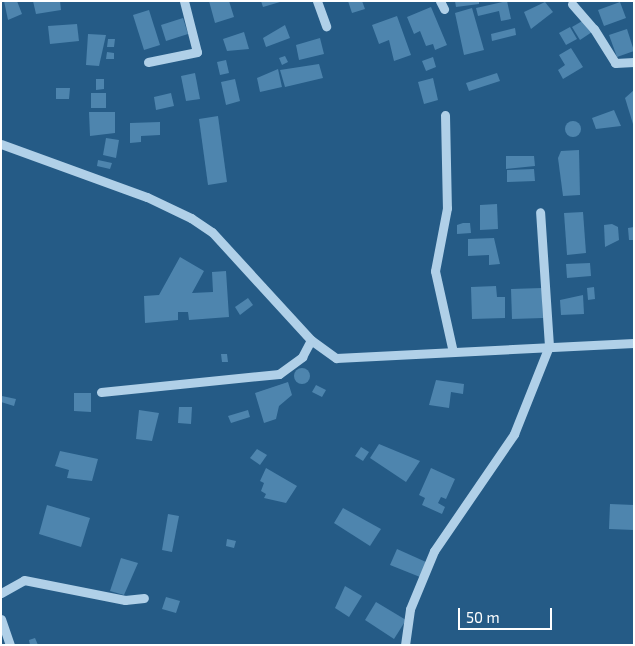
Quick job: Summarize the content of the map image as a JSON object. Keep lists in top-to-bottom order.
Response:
{
  "scale_bar": "50 m"
}
